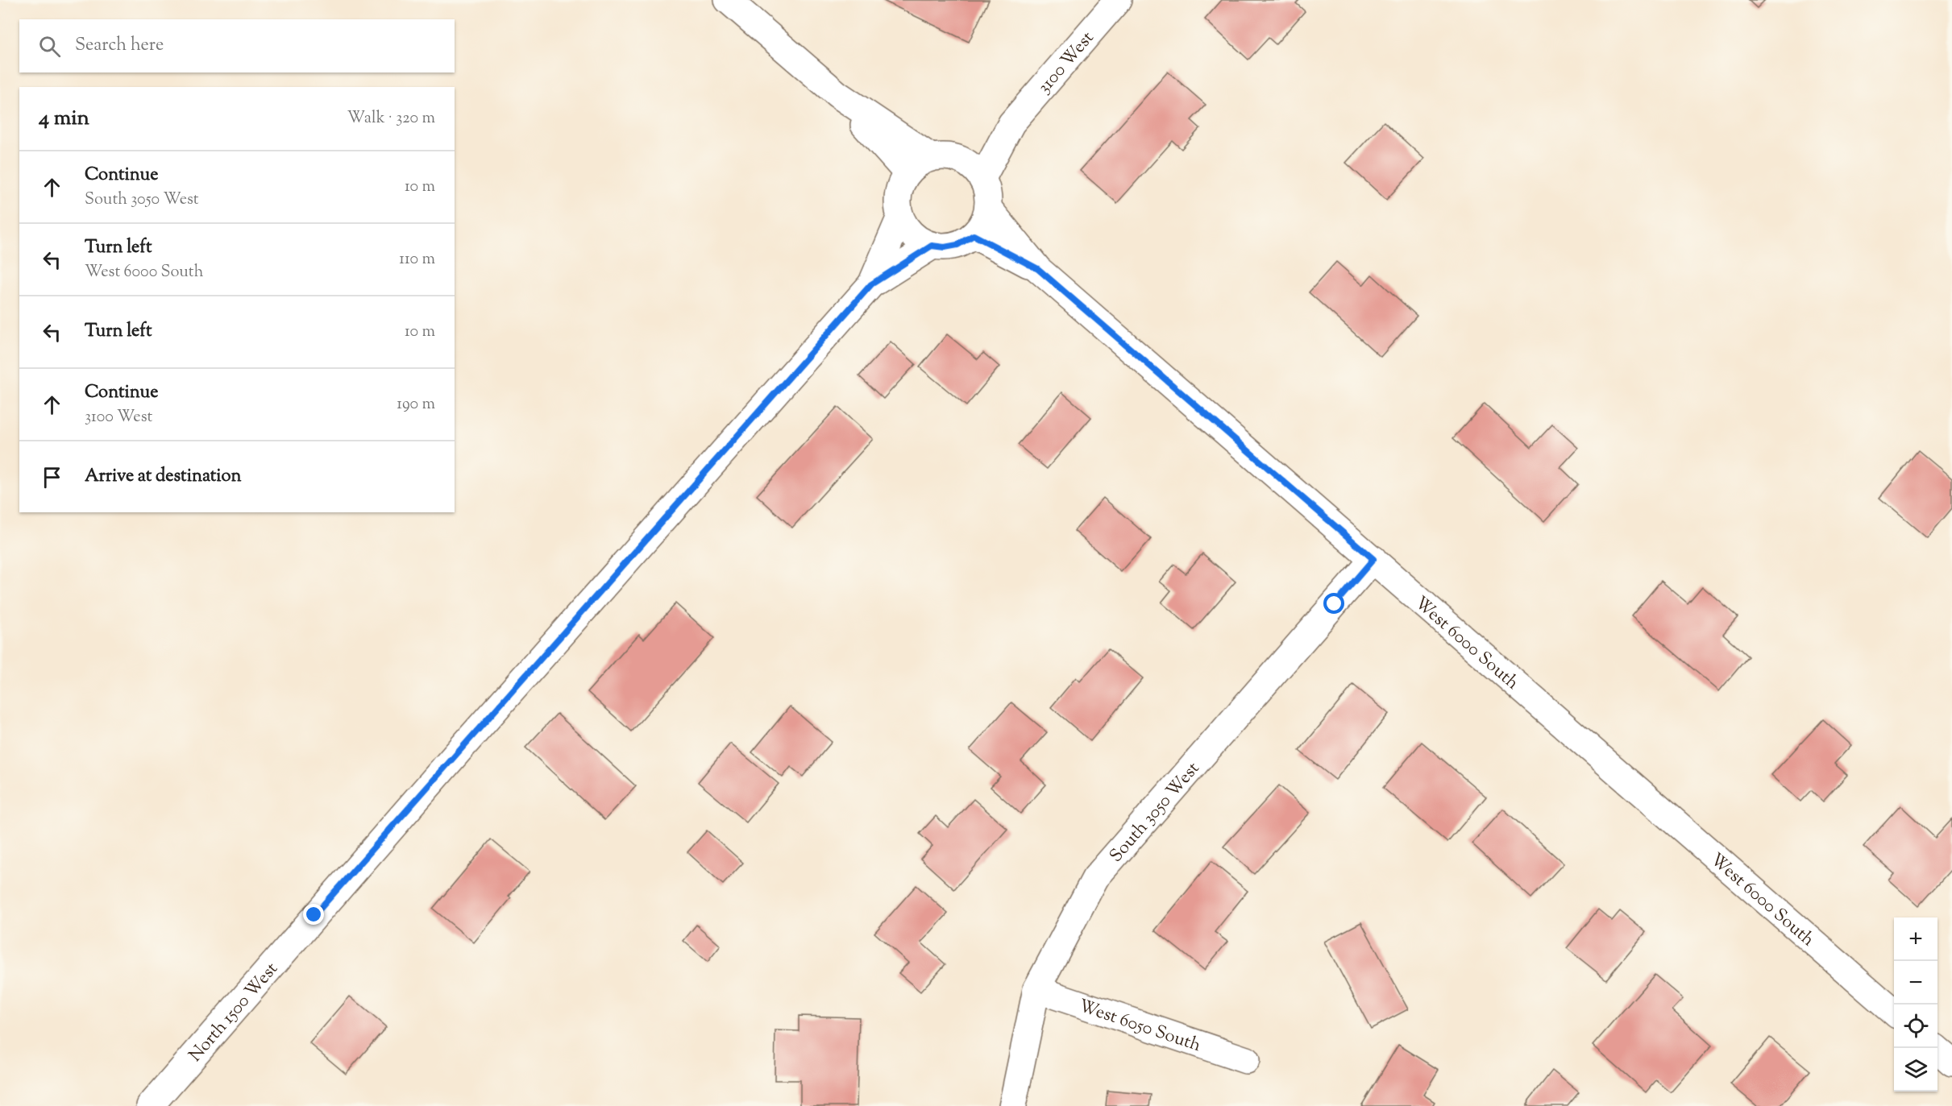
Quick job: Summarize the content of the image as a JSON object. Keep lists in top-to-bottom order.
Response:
{
  "streets": {
    "street": [
      "3100 West",
      "West 6000 South",
      "South 3050 West",
      "North 1500 West",
      "West 6050 South"
    ]
  },
  "crossings": [
    ["3100 West", "West 6000 South"],
    ["West 6000 South", "South 3050 West"],
    ["South 3050 West", "West 6050 South"]
  ],
  "page": {
    "search": "Search here",
    "heading": ["4 min", "Walk · 320 m"],
    "list": [
      ["Continue", "South 3050 West", "10 m"],
      ["Turn left", "West 6000 South", "110 m"],
      ["Turn left", "10 m"],
      ["Continue", "3100 West", "190 m"],
      "Arrive at destination"
    ],
    "map_buttons": ["+", "−"]
  }
}
